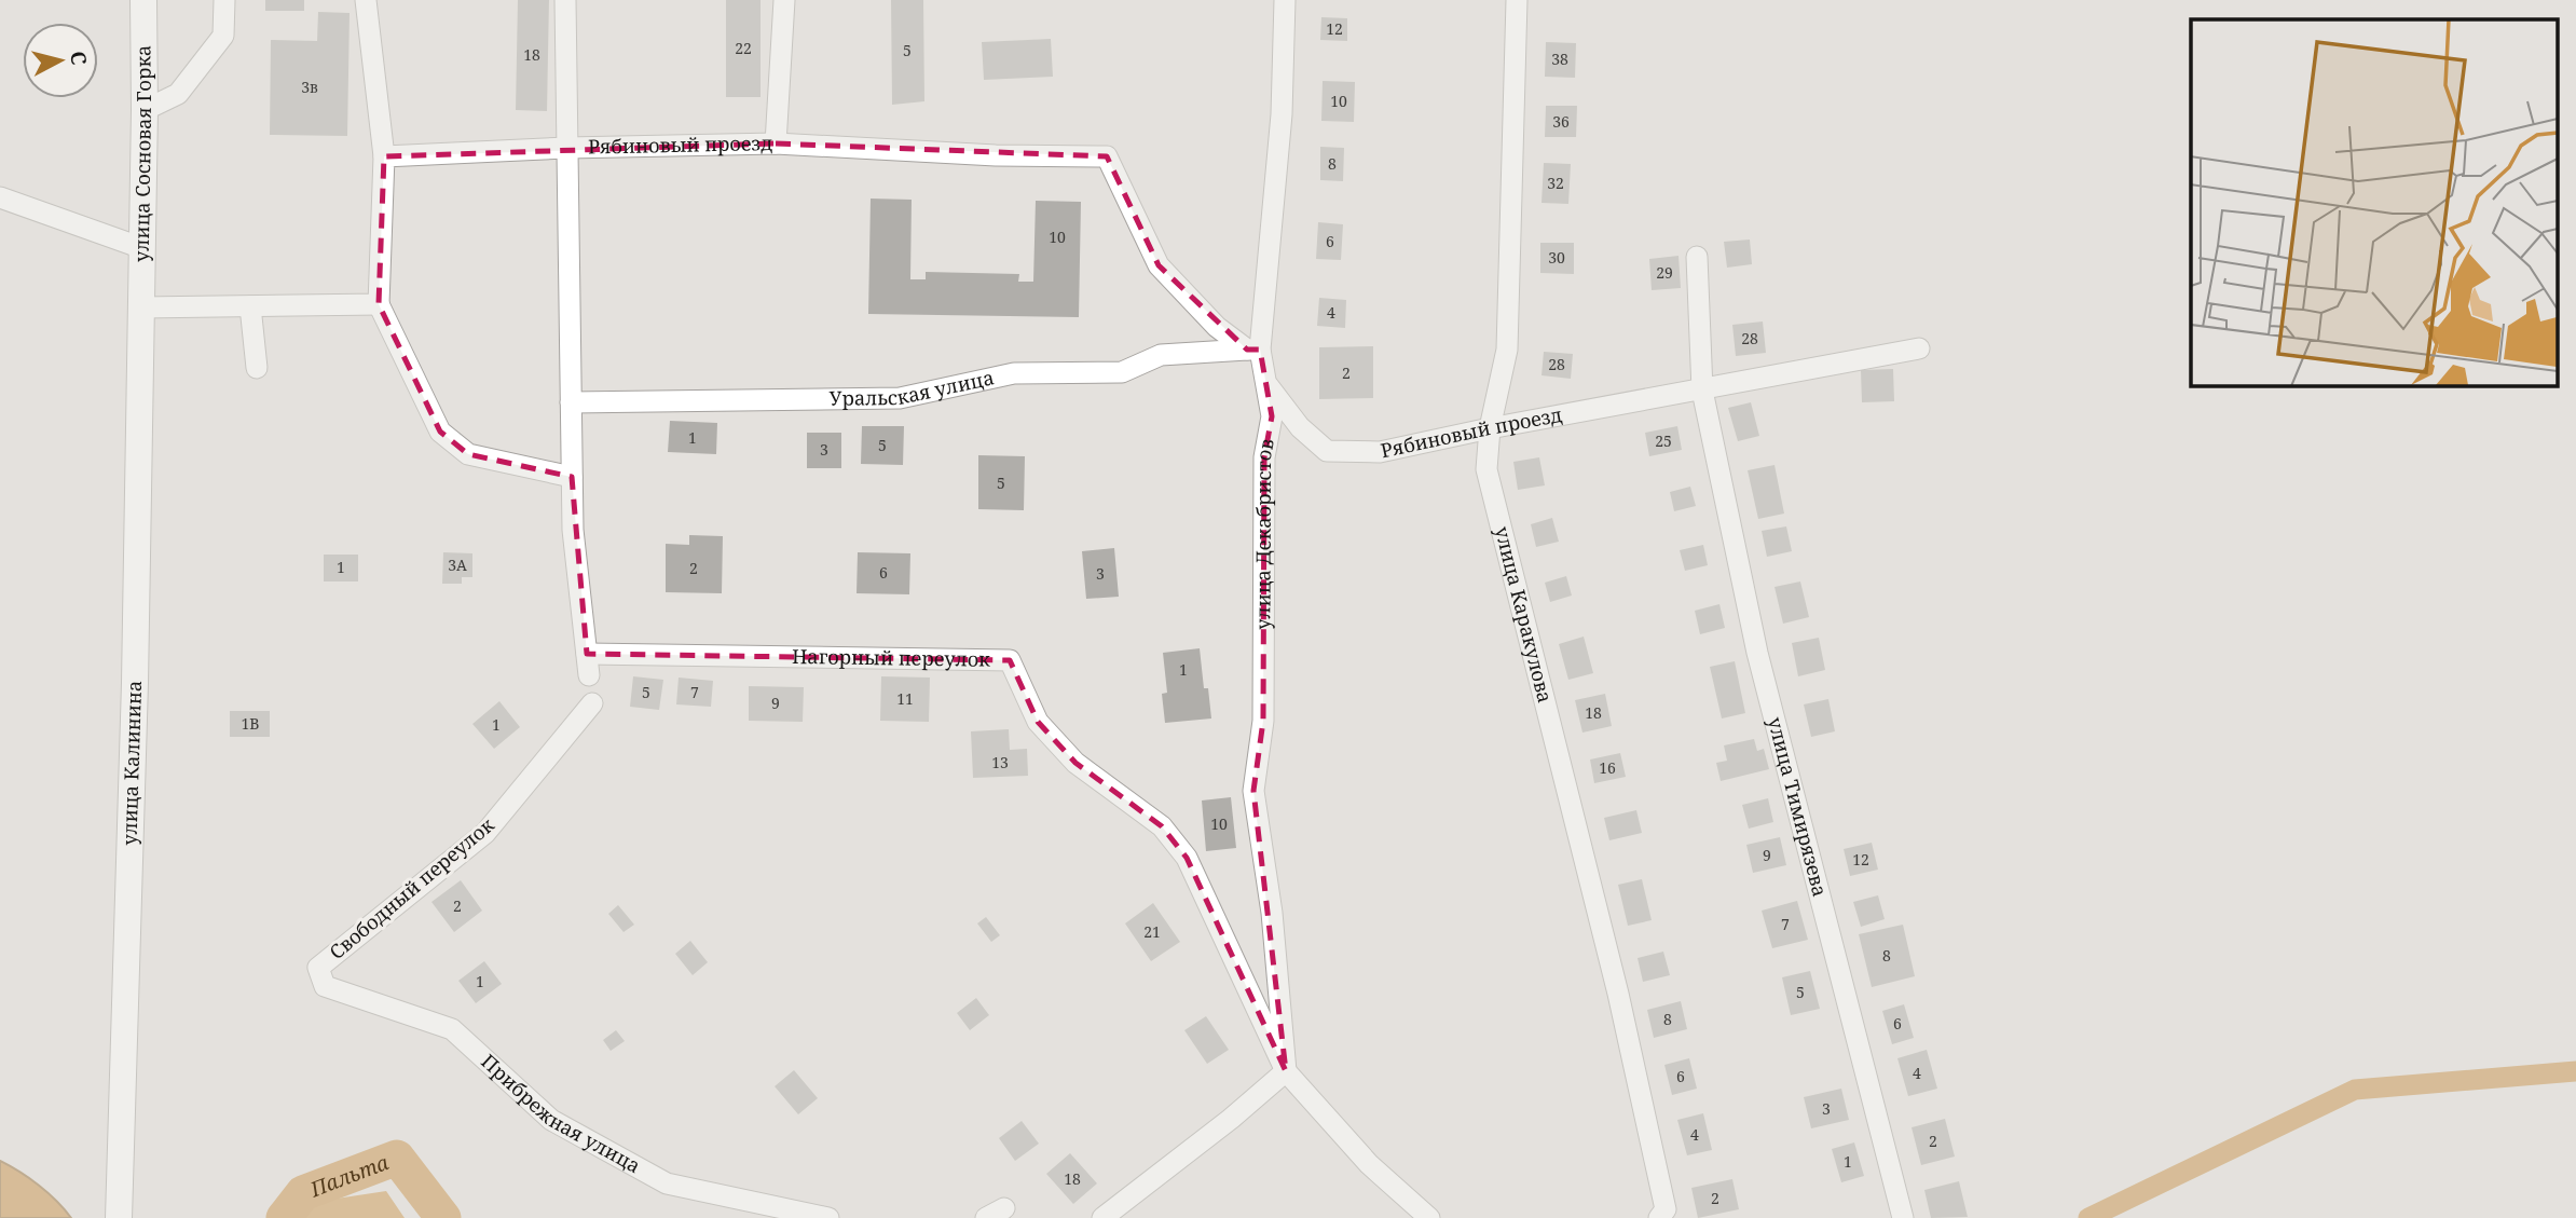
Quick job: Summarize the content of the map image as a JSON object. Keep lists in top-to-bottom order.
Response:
{
  "streets": {
    "main road": ["улица Сосновая Горка", "улица Калинина"],
    "street": [
      "Рябиновый проезд",
      "Уральская улица",
      "улица Декабристов",
      "улица Каракулова",
      "Нагорный переулок",
      "улица Тимирязева",
      "Свободный переулок",
      "Прибрежная улица"
    ]
  },
  "crossings": [
    ["Рябиновый проезд", "Уральская улица"],
    ["Рябиновый проезд", "улица Декабристов"],
    ["Рябиновый проезд", "улица Каракулова"],
    ["Рябиновый проезд", "улица Тимирязева"],
    ["улица Сосновая Горка", "улица Калинина"],
    ["Уральская улица", "улица Декабристов"],
    ["улица Декабристов", "Нагорный переулок"],
    ["Свободный переулок", "Прибрежная улица"]
  ],
  "water": ["Пальта"],
  "house_numbers": [
    "12",
    "22",
    "5",
    "18",
    "38",
    "3в",
    "10",
    "36",
    "8",
    "32",
    "10",
    "6",
    "30",
    "29",
    "4",
    "28",
    "28",
    "2",
    "1",
    "25",
    "5",
    "3",
    "5",
    "3А",
    "1",
    "2",
    "6",
    "3",
    "1",
    "5",
    "7",
    "11",
    "9",
    "18",
    "1В",
    "1",
    "13",
    "16",
    "10",
    "9",
    "12",
    "2",
    "7",
    "21",
    "8",
    "1",
    "5",
    "8",
    "6",
    "4",
    "6",
    "3",
    "4",
    "2",
    "1",
    "18",
    "2"
  ],
  "north": "right"
}
